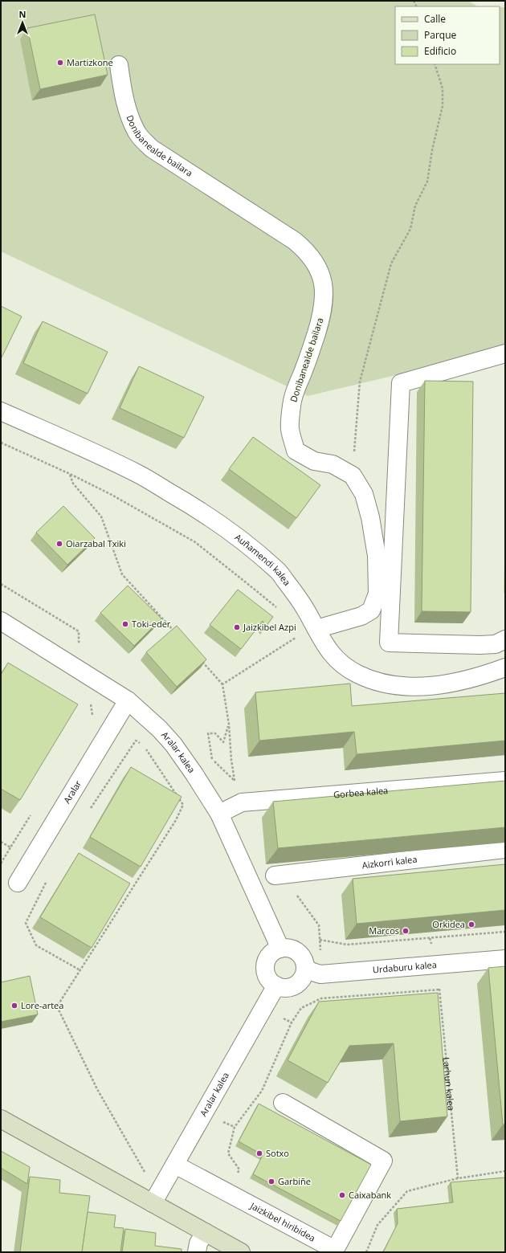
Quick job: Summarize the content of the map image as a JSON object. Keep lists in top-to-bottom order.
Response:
{
  "streets": {
    "street": [
      "Donibanealde bailara",
      "Auñamendi kalea",
      "Aralar kalea",
      "Aralar",
      "Gorbea kalea",
      "Aizkorri kalea",
      "Urdaburu kalea",
      "Jaizkibel hiribidea"
    ],
    "path": ["Larhun kalea"]
  },
  "crossings": [
    ["Donibanealde bailara", "Auñamendi kalea"],
    ["Aralar kalea", "Aralar"],
    ["Aralar kalea", "Gorbea kalea"],
    ["Aralar kalea", "Urdaburu kalea"],
    ["Aralar kalea", "Jaizkibel hiribidea"],
    ["Larhun kalea", "Jaizkibel hiribidea"]
  ],
  "places": [
    "Martizkone",
    "Oiarzabal Txiki",
    "Toki-eder",
    "Jaizkibel Azpi",
    "Orkidea",
    "Marcos",
    "Lore-artea",
    "Sotxo",
    "Garbiñe",
    "Caixabank"
  ],
  "legend": ["Calle", "Parque", "Edificio"],
  "north": "top"
}
